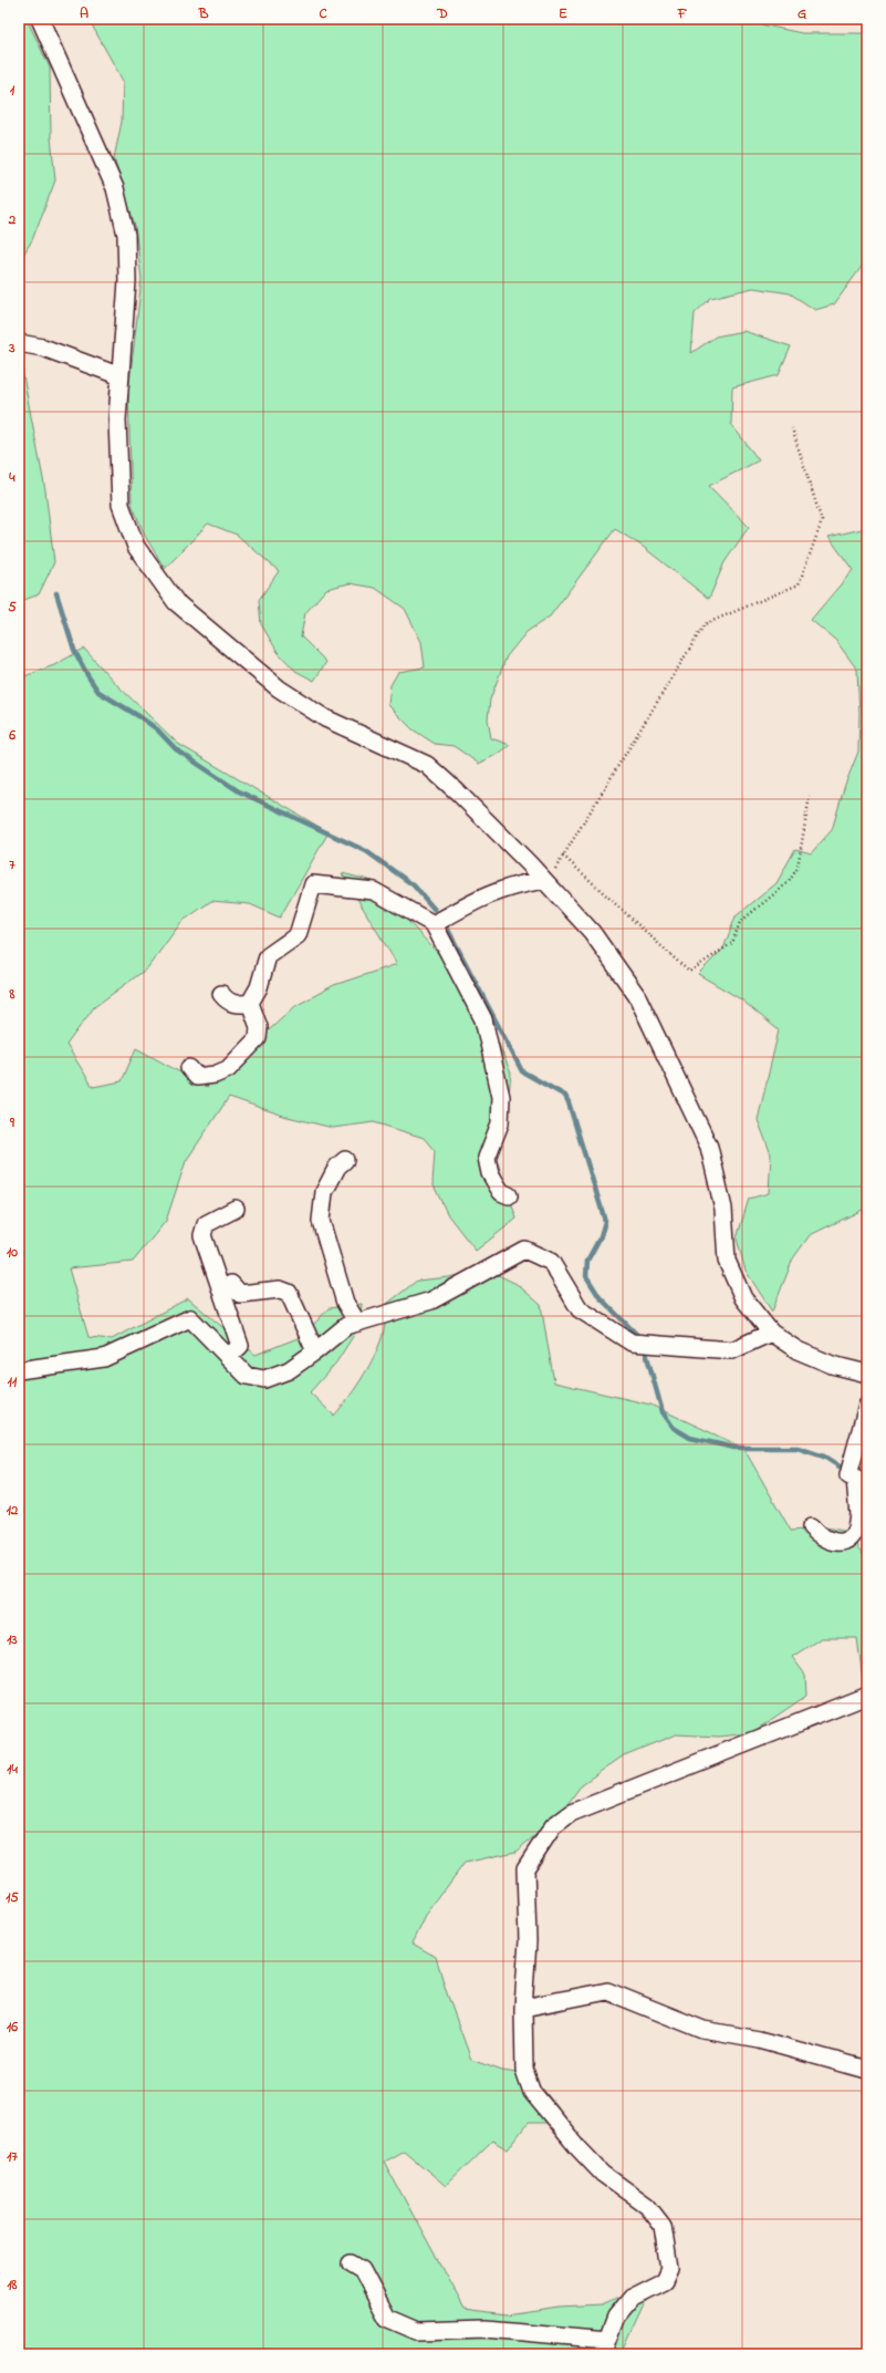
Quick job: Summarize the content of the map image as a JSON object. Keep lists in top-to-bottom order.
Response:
{
  "grid": {
    "columns": [
      "A",
      "B",
      "C",
      "D",
      "E",
      "F",
      "G"
    ],
    "rows": [
      "1",
      "2",
      "3",
      "4",
      "5",
      "6",
      "7",
      "8",
      "9",
      "10",
      "11",
      "12",
      "13",
      "14",
      "15",
      "16",
      "17",
      "18"
    ]
  }
}
